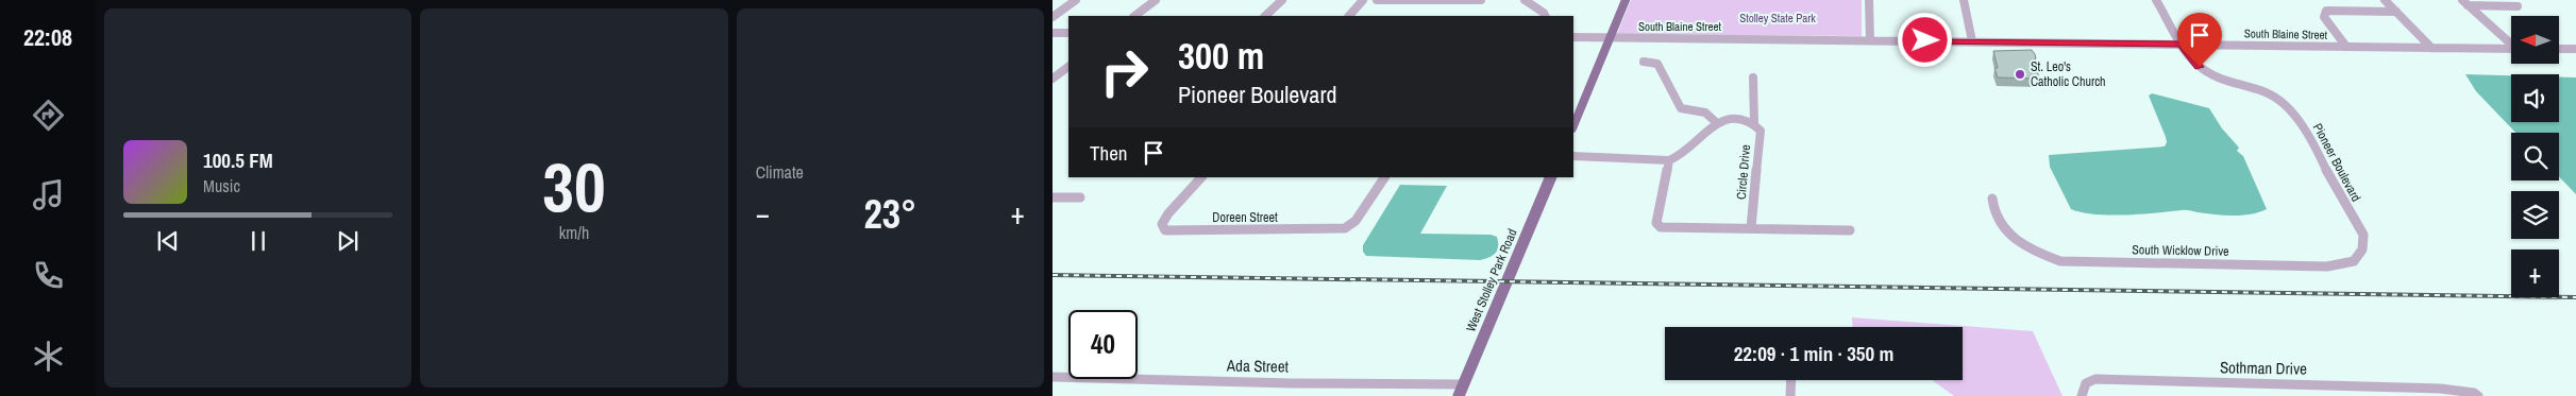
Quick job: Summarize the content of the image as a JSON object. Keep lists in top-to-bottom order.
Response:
{
  "streets": {
    "main road": ["West Stolley Park Road"],
    "street": [
      "South Blaine Street",
      "Pioneer Boulevard",
      "Circle Drive",
      "Doreen Street",
      "South Wicklow Drive",
      "Ada Street",
      "Sothman Drive"
    ]
  },
  "crossings": [
    ["South Blaine Street", "Pioneer Boulevard"],
    ["Pioneer Boulevard", "South Wicklow Drive"],
    ["West Stolley Park Road", "Ada Street"]
  ],
  "parks": ["Stolley State Park"],
  "places": ["St. Leo's Catholic Church"],
  "north": "left",
  "page": {
    "tabs": "22:08",
    "tile": [
      ["30", "km/h"],
      "Climate"
    ],
    "map_buttons": "+",
    "turn": ["300 m", "Pioneer Boulevard"],
    "then": "Then",
    "song": ["100.5 FM", "Music"],
    "heat": ["−", "23°", "+"],
    "limit": "40",
    "trip": "22:09 · 1 min · 350 m"
  }
}
